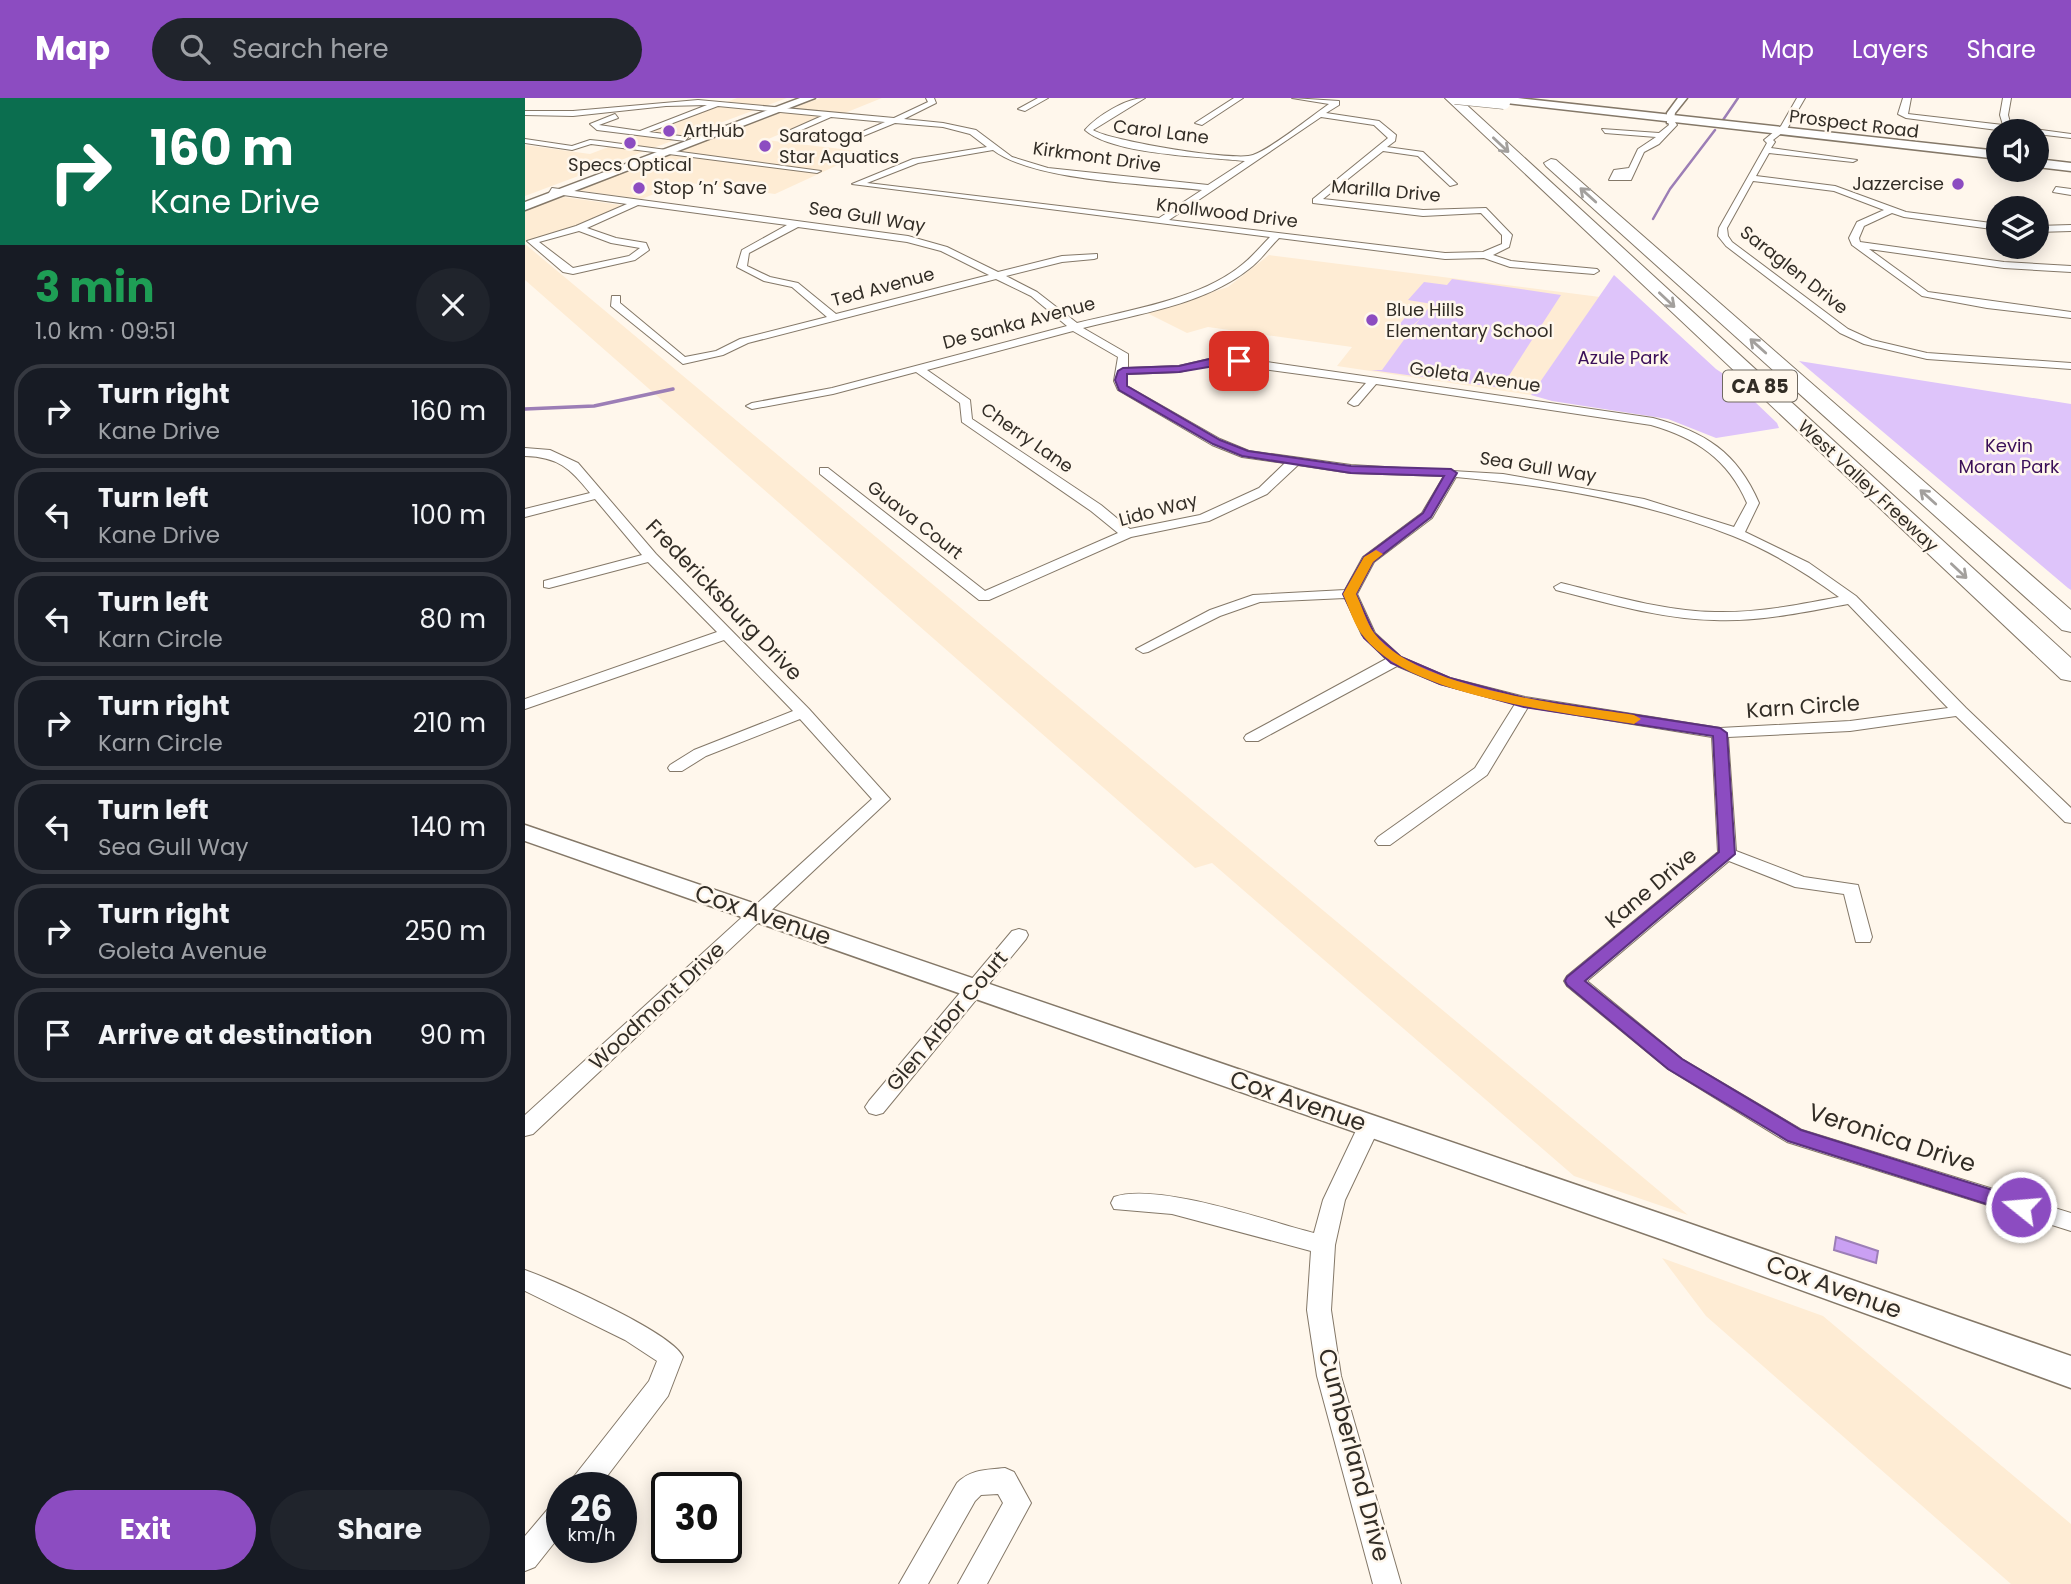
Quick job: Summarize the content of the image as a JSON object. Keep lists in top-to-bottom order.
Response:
{
  "streets": {
    "highway": ["CA 85", "West Valley Freeway"],
    "main road": ["Prospect Road", "Cox Avenue"],
    "street": [
      "Carol Lane",
      "Kirkmont Drive",
      "Marilla Drive",
      "Knollwood Drive",
      "Sea Gull Way",
      "Saraglen Drive",
      "Ted Avenue",
      "De Sanka Avenue",
      "Goleta Avenue",
      "Cherry Lane",
      "Lido Way",
      "Guava Court",
      "Fredericksburg Drive",
      "Karn Circle",
      "Kane Drive",
      "Woodmont Drive",
      "Glen Arbor Court",
      "Veronica Drive",
      "Cumberland Drive"
    ]
  },
  "crossings": [
    ["Prospect Road", "Saraglen Drive"],
    ["Prospect Road", "West Valley Freeway"],
    ["Kirkmont Drive", "Knollwood Drive"],
    ["Marilla Drive", "Knollwood Drive"],
    ["Knollwood Drive", "De Sanka Avenue"],
    ["Sea Gull Way", "Ted Avenue"],
    ["Sea Gull Way", "De Sanka Avenue"],
    ["Sea Gull Way", "Goleta Avenue"],
    ["Sea Gull Way", "Lido Way"],
    ["Sea Gull Way", "Karn Circle"],
    ["De Sanka Avenue", "Cherry Lane"],
    ["Cherry Lane", "Lido Way"],
    ["Lido Way", "Guava Court"],
    ["Fredericksburg Drive", "Woodmont Drive"],
    ["Karn Circle", "Kane Drive"],
    ["Kane Drive", "Veronica Drive"],
    ["Cox Avenue", "Woodmont Drive"],
    ["Cox Avenue", "Glen Arbor Court"],
    ["Cox Avenue", "Cumberland Drive"]
  ],
  "parks": ["Azule Park", "Kevin Moran Park"],
  "places": [
    "ArtHub",
    "Specs Optical",
    "Saratoga Star Aquatics",
    "Jazzercise",
    "Stop ’n’ Save",
    "Blue Hills Elementary School"
  ],
  "page": {
    "header": "Map",
    "search": "Search here",
    "nav": ["Map", "Layers", "Share"],
    "turn": ["160 m", "Kane Drive"],
    "heading": ["3 min", "1.0 km · 09:51"],
    "list": [
      {
        "name": "Turn right",
        "note": "Kane Drive",
        "value": "160 m"
      },
      {
        "name": "Turn left",
        "note": "Kane Drive",
        "value": "100 m"
      },
      {
        "name": "Turn left",
        "note": "Karn Circle",
        "value": "80 m"
      },
      {
        "name": "Turn right",
        "note": "Karn Circle",
        "value": "210 m"
      },
      {
        "name": "Turn left",
        "note": "Sea Gull Way",
        "value": "140 m"
      },
      {
        "name": "Turn right",
        "note": "Goleta Avenue",
        "value": "250 m"
      },
      {
        "name": "Arrive at destination",
        "value": "90 m"
      }
    ],
    "speed": "26 km/h",
    "limit": "30",
    "buttons": ["Exit", "Share"]
  }
}
